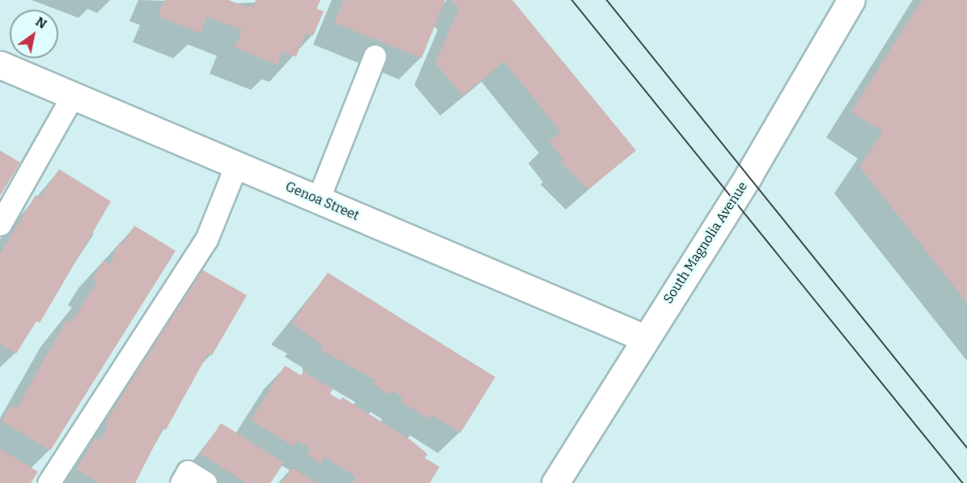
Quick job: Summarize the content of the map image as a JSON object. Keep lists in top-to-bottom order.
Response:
{
  "streets": {
    "street": ["Genoa Street", "South Magnolia Avenue"]
  },
  "crossings": [
    ["Genoa Street", "South Magnolia Avenue"]
  ],
  "north": "top right"
}
